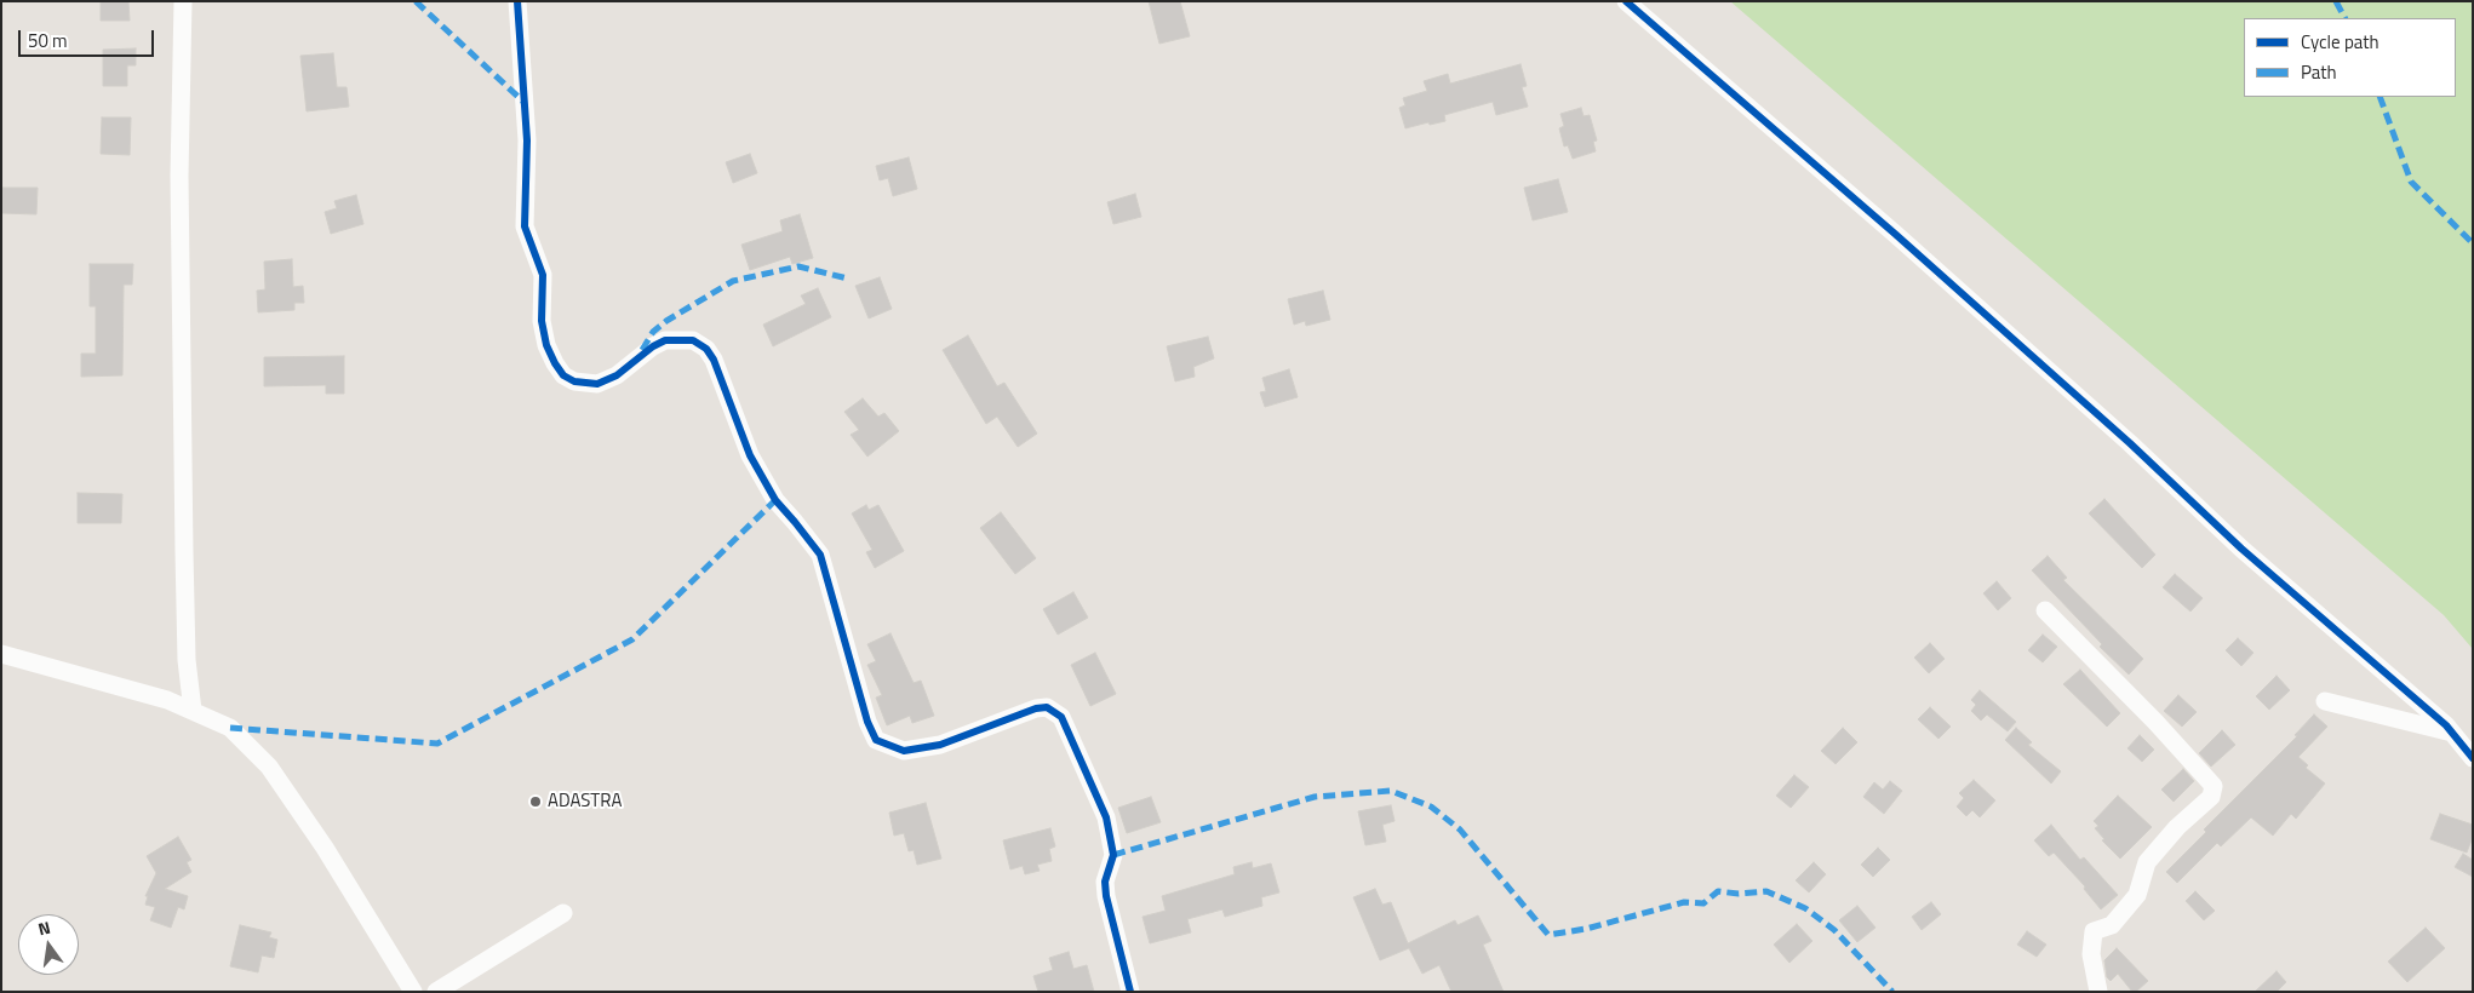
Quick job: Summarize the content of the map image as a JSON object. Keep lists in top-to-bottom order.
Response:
{
  "places": ["ADASTRA"],
  "legend": ["Cycle path", "Path"],
  "scale_bar": "50 m",
  "north": "top"
}
